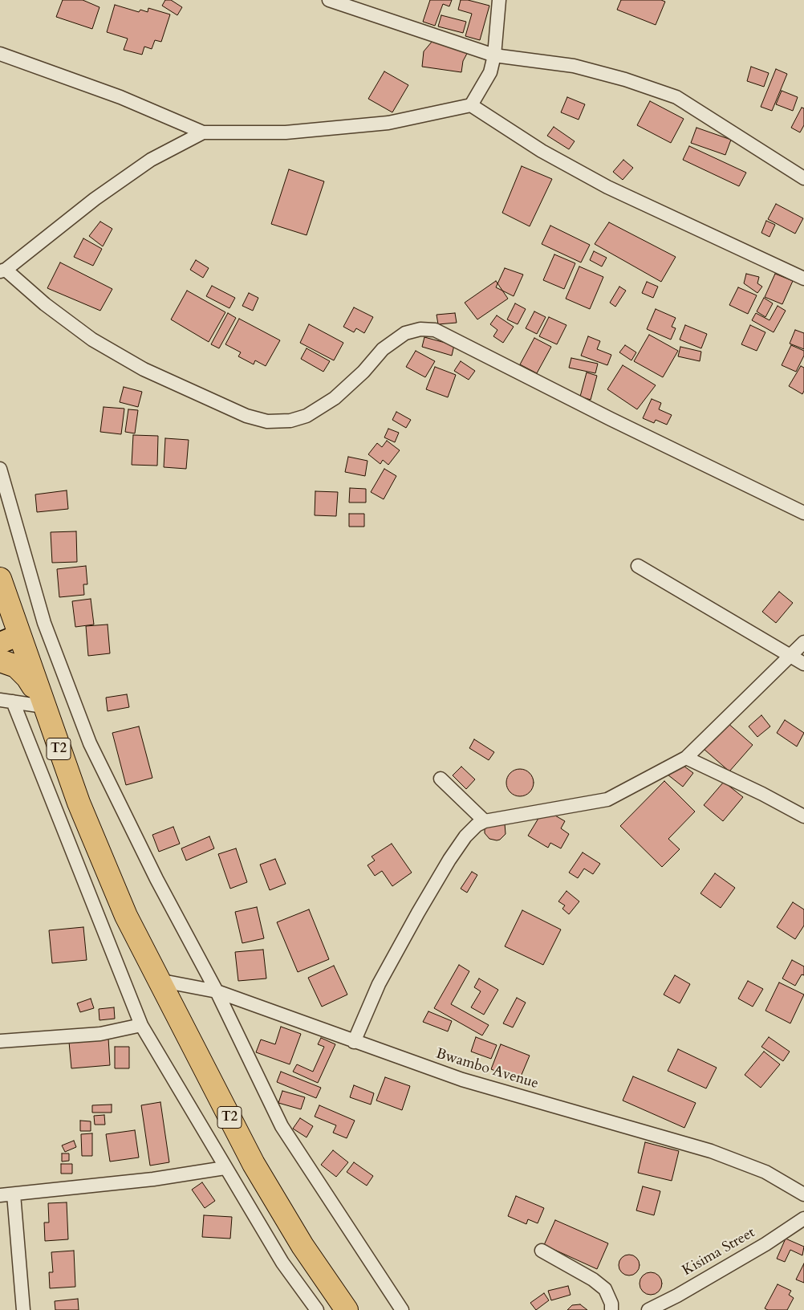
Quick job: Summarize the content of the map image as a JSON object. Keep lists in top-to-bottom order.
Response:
{
  "streets": {
    "highway": ["T2"],
    "street": ["Bwambo Avenue", "Kisima Street"]
  },
  "crossings": [
    ["T2", "Bwambo Avenue"]
  ]
}
